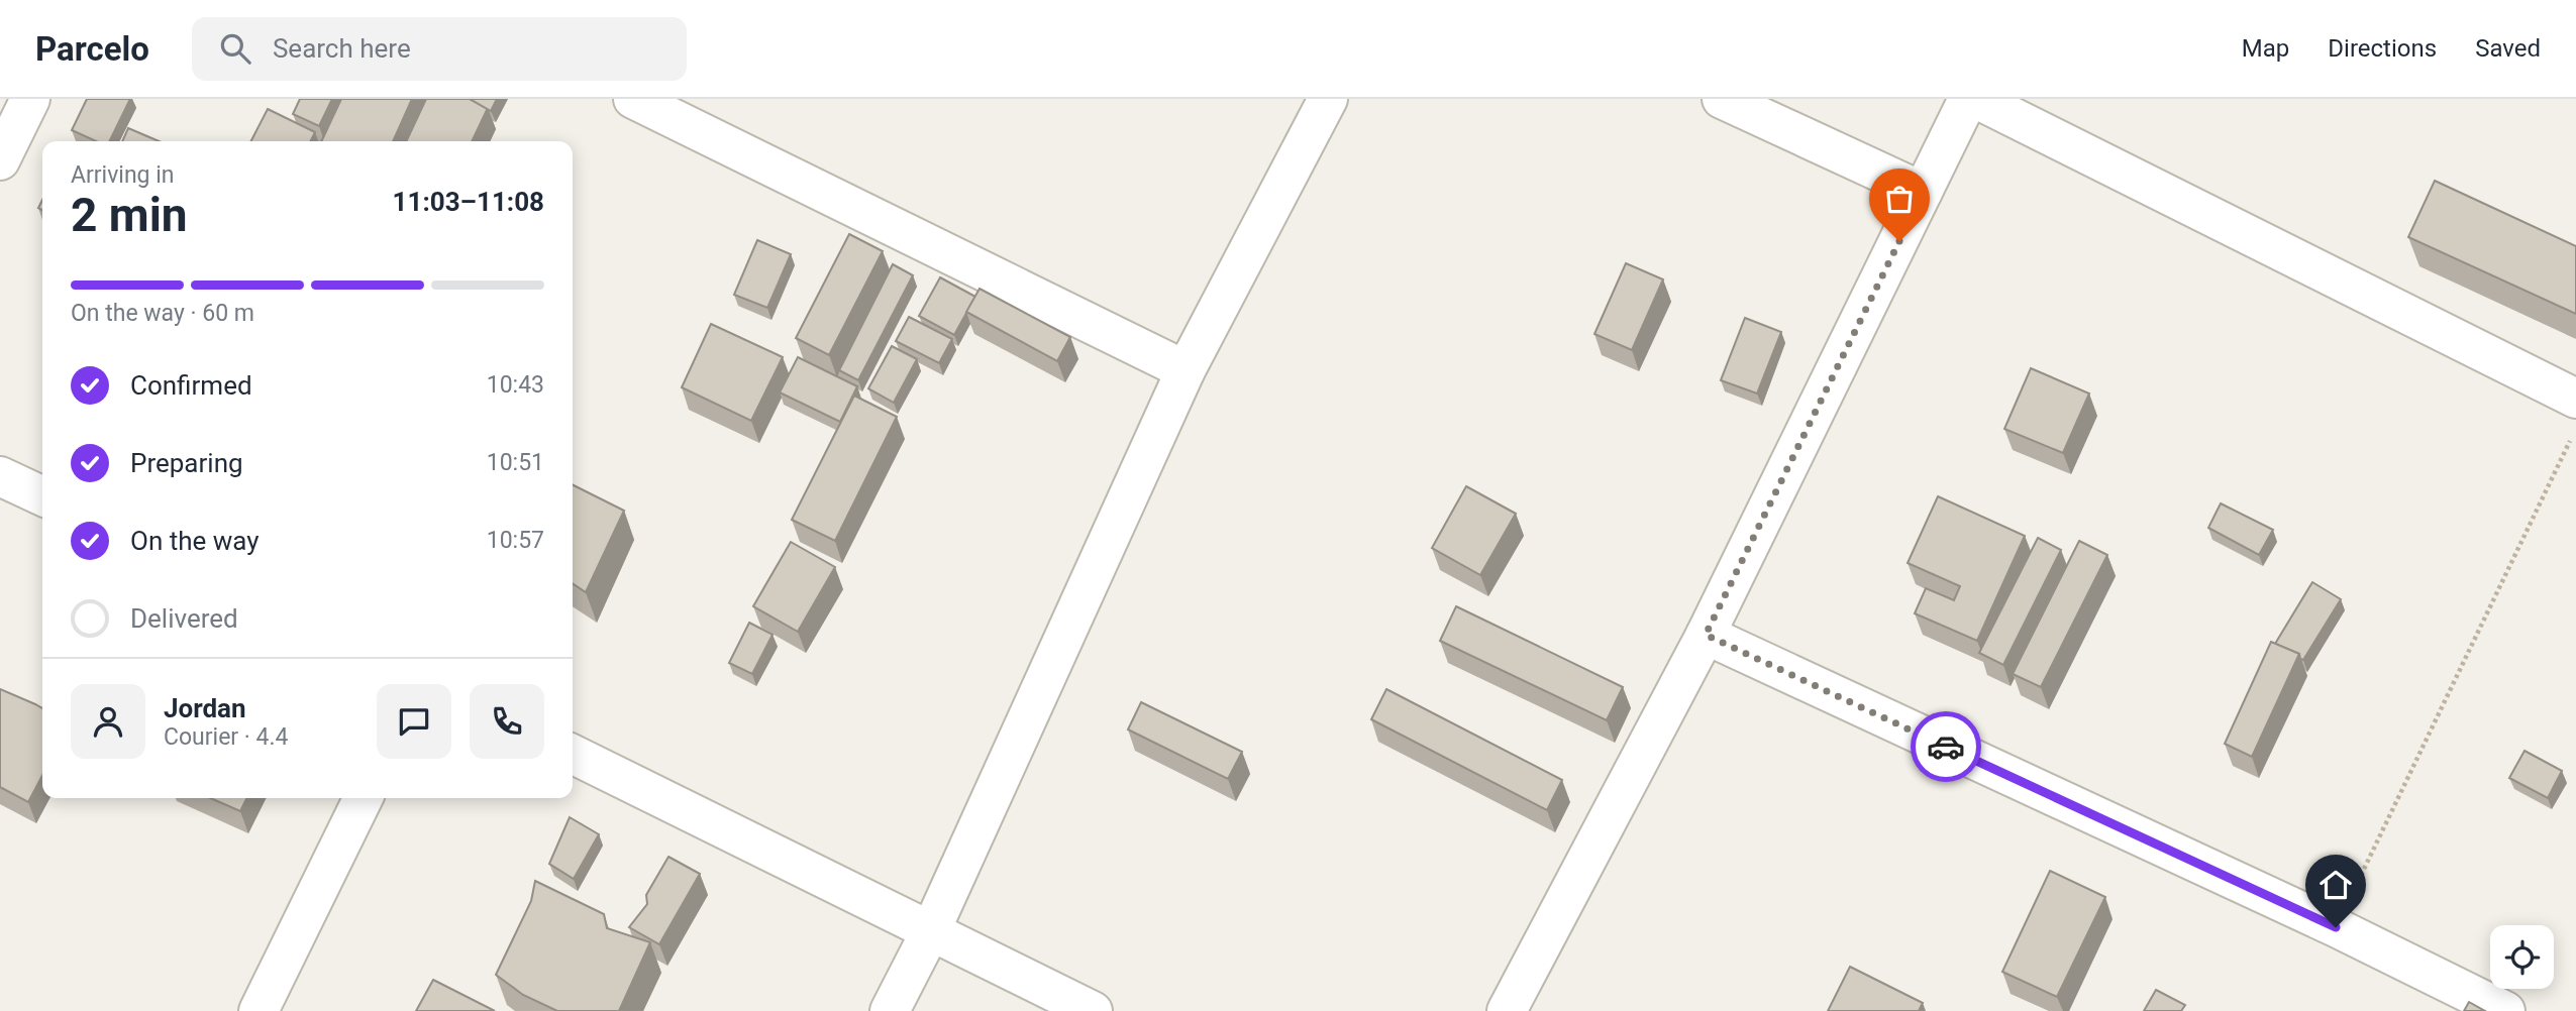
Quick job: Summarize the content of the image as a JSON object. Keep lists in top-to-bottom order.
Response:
{
  "page": {
    "header": "Parcelo",
    "search": "Search here",
    "nav": ["Map", "Directions", "Saved"],
    "heading": ["2 min", "Arriving in", "11:03–11:08"],
    "panel": ["Jordan", "Courier · 4.4"],
    "bar": "On the way · 60 m",
    "list": [
      ["Confirmed", "10:43"],
      ["Preparing", "10:51"],
      ["On the way", "10:57"],
      "Delivered"
    ]
  }
}
